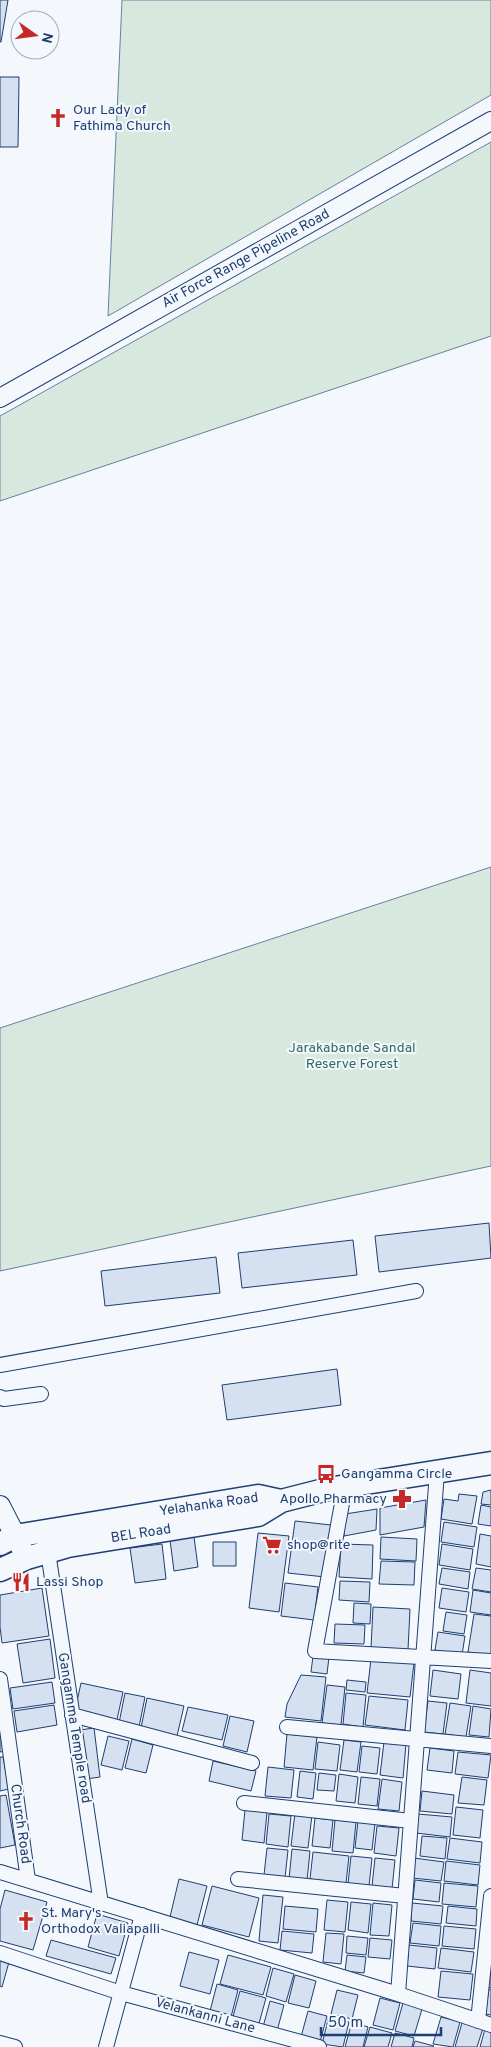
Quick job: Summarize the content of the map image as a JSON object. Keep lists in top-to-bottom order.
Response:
{
  "streets": {
    "main road": ["Yelahanka Road", "BEL Road"],
    "street": [
      "Air Force Range Pipeline Road",
      "Gangamma Temple road",
      "Church Road",
      "Velankanni Lane"
    ]
  },
  "crossings": [
    ["Yelahanka Road", "BEL Road"],
    ["BEL Road", "Gangamma Temple road"]
  ],
  "parks": ["Jarakabande Sandal Reserve Forest"],
  "places": {
    "church": ["Our Lady of Fathima Church", "St. Mary's Orthodox Valiapalli"],
    "bus stop": ["Gangamma Circle"],
    "pharmacy": ["Apollo Pharmacy"],
    "supermarket": ["shop@rite"],
    "restaurant": ["Lassi Shop"]
  },
  "scale_bar": "50 m",
  "north": "right"
}
